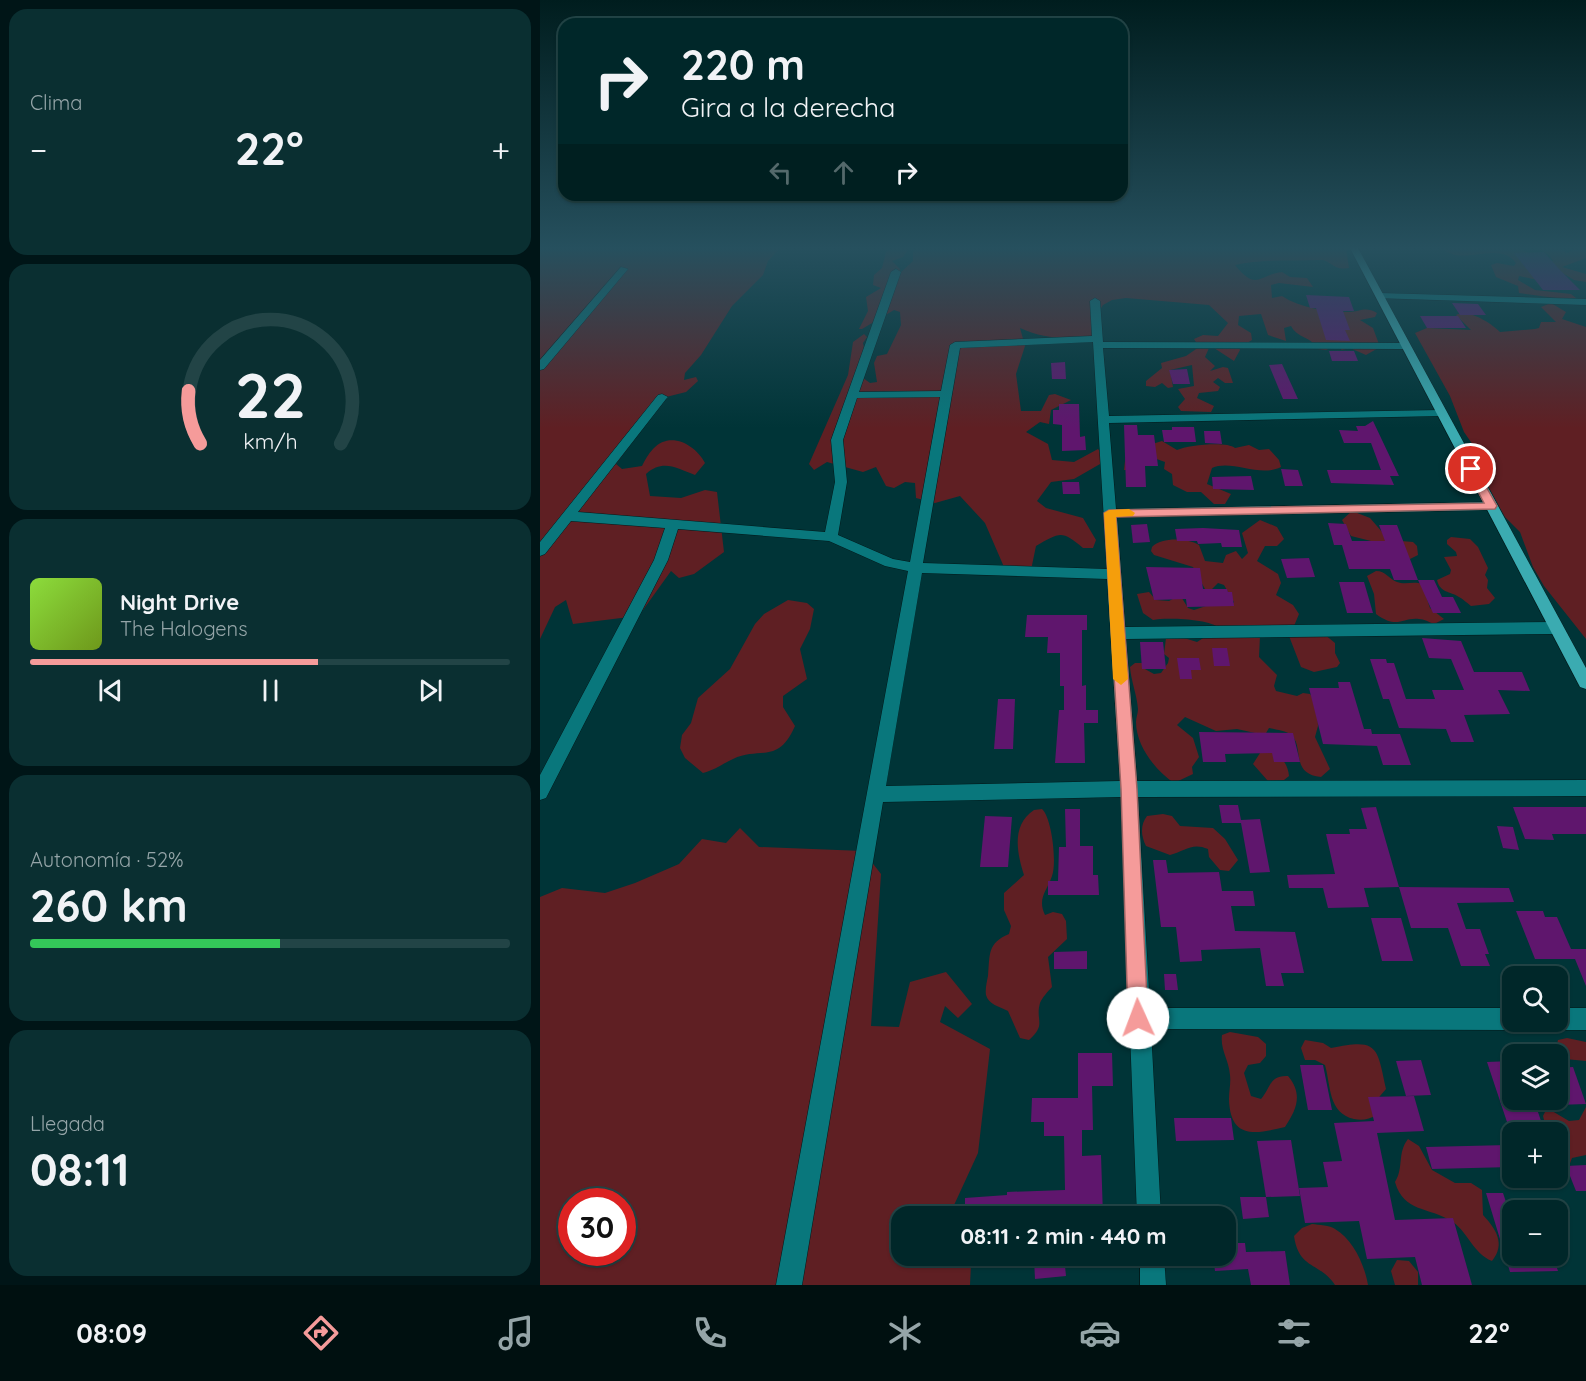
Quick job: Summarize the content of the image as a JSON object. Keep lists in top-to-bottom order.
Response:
{
  "page": {
    "tile": [
      "Clima",
      ["Autonomía · 52%", "260 km"],
      ["Llegada", "08:11"]
    ],
    "turn": ["220 m", "Gira a la derecha"],
    "heat": ["−", "22°", "+"],
    "song": ["Night Drive", "The Halogens"],
    "map_buttons": ["+", "−"],
    "limit": "30",
    "trip": "08:11 · 2 min · 440 m",
    "tabs": ["08:09", "22°"],
    "gauge": ["22", "km/h"]
  }
}
